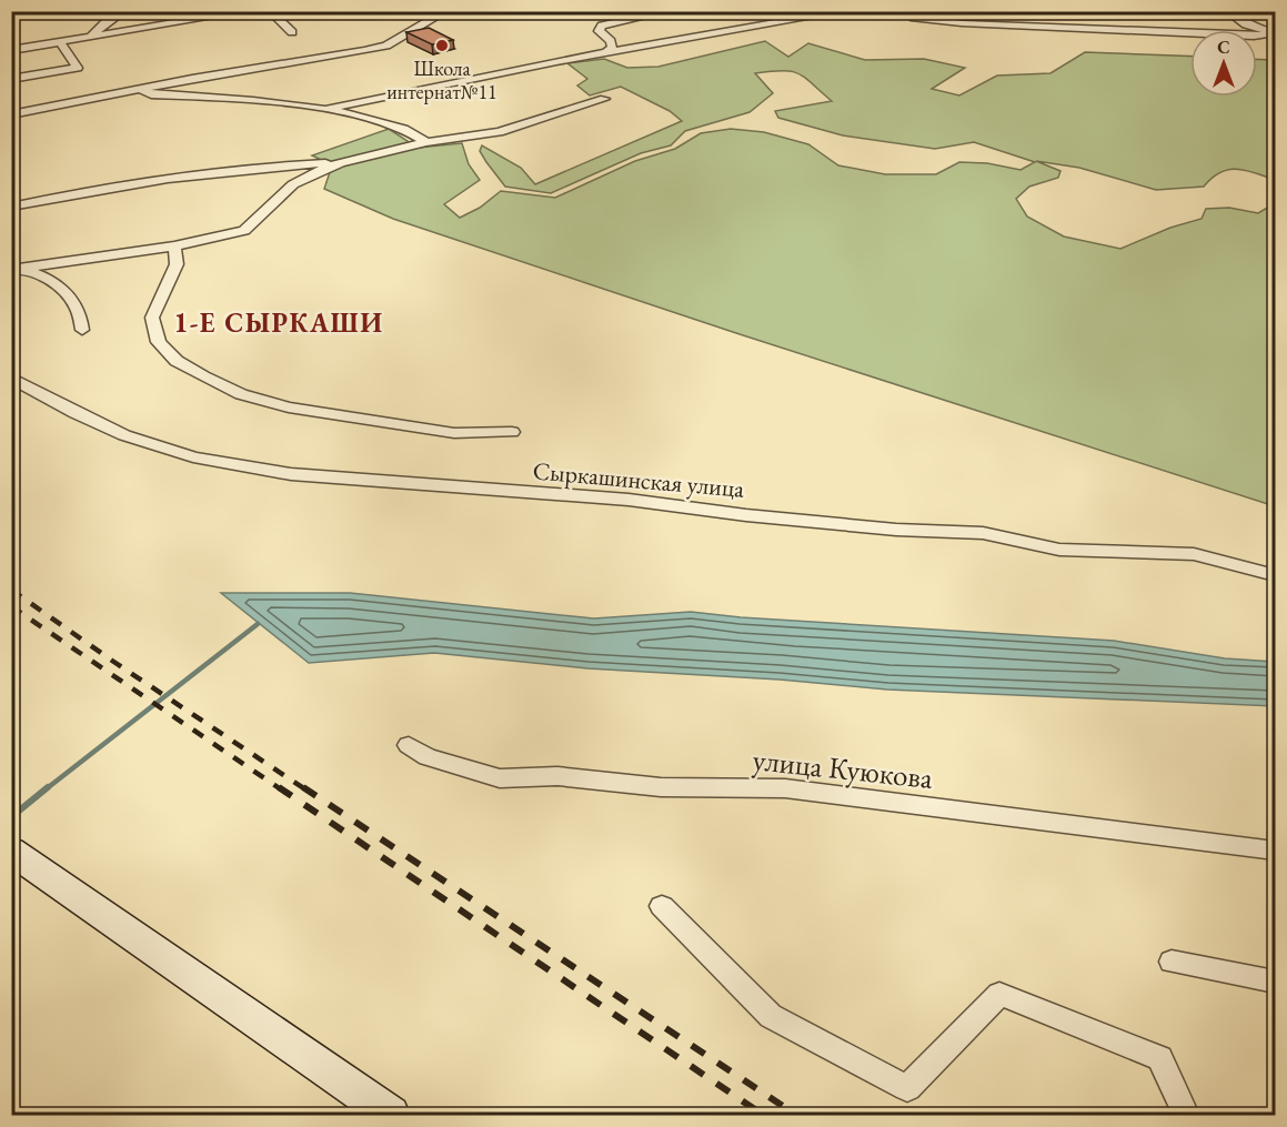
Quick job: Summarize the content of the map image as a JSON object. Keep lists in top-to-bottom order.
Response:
{
  "streets": {
    "street": ["Сыркашинская улица", "улица Куюкова"]
  },
  "districts": ["1-Е СЫРКАШИ"],
  "places": ["Школа интернат№11"],
  "north": "top"
}
